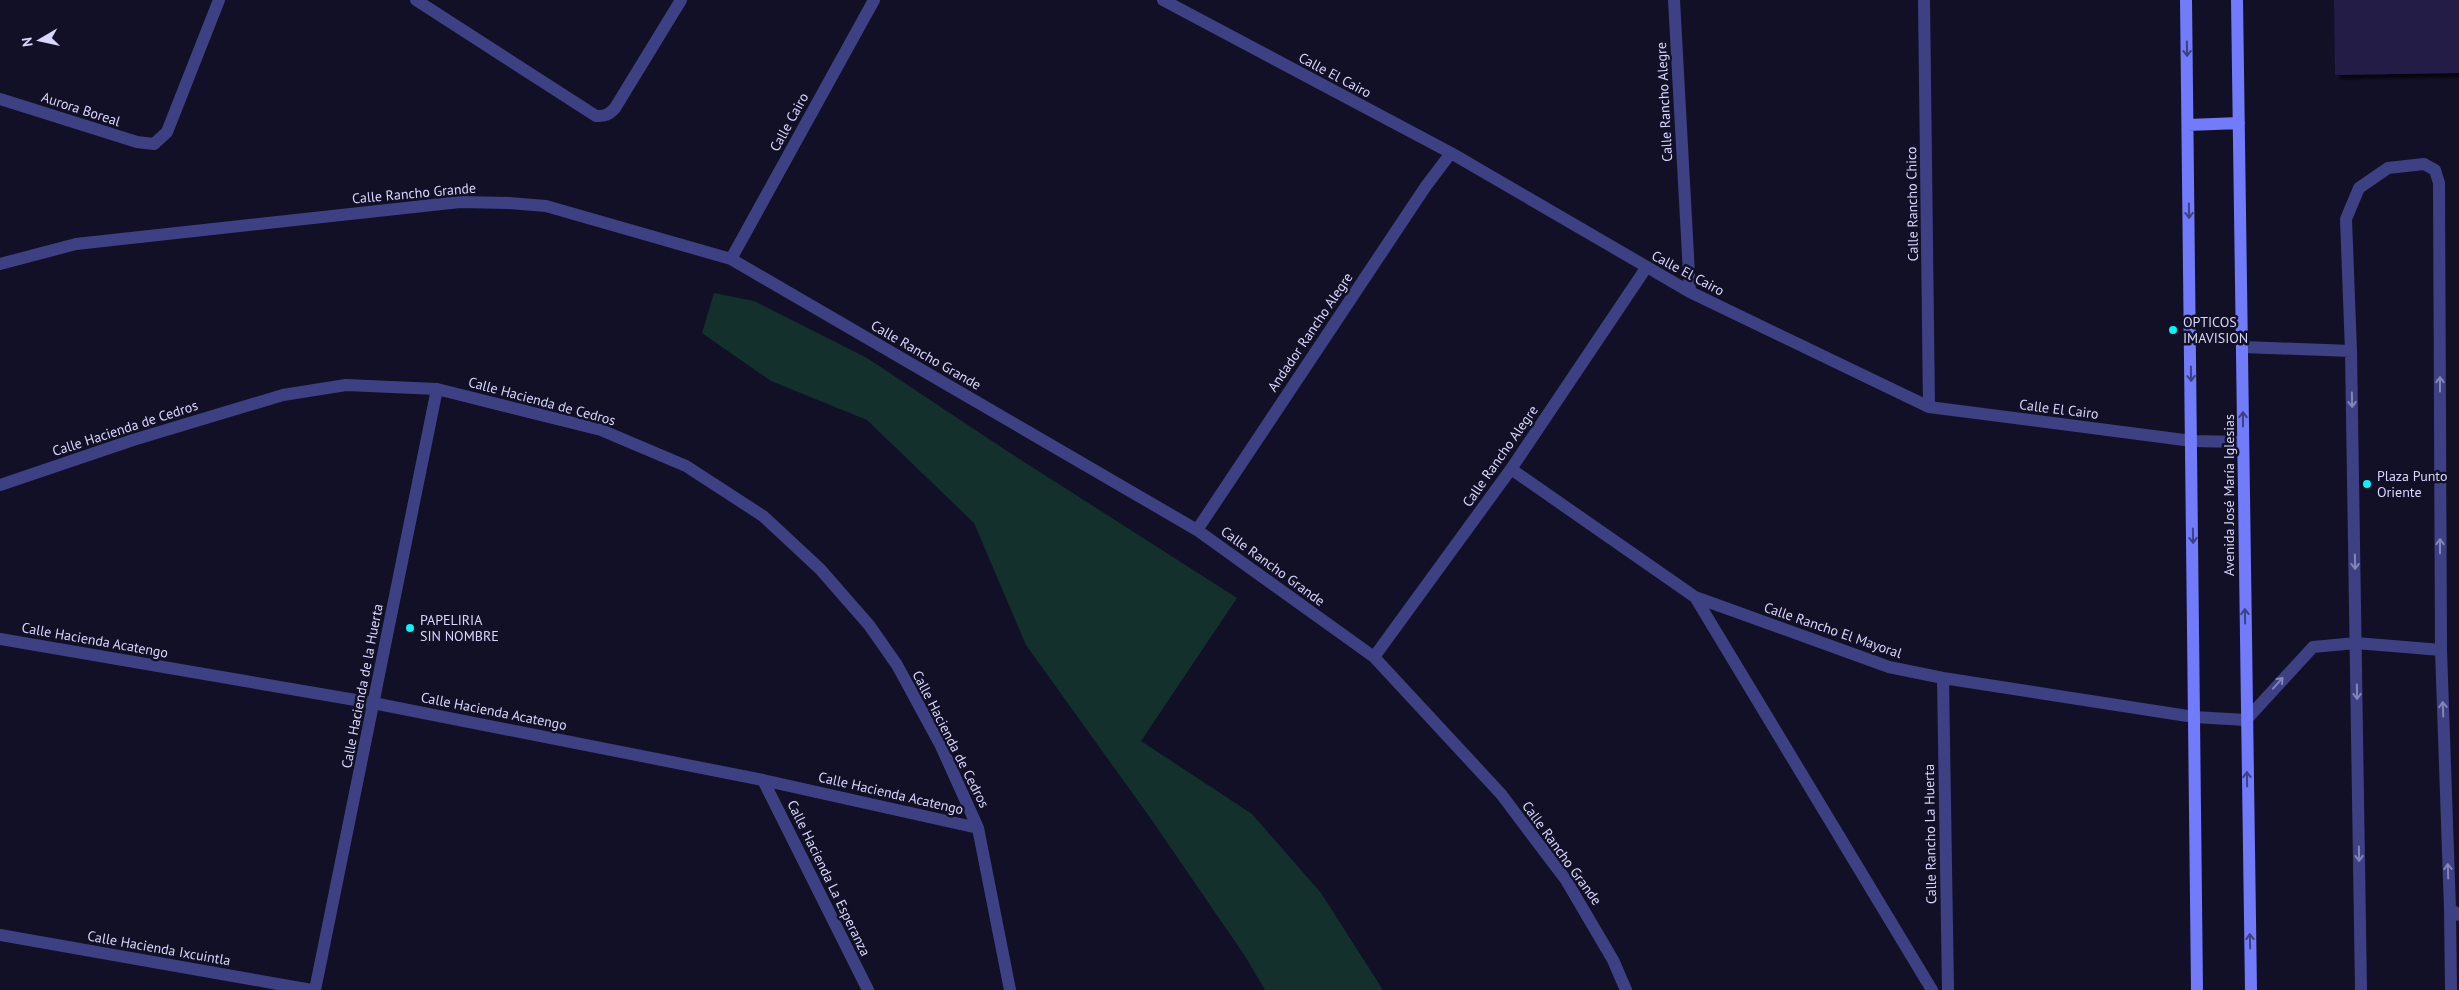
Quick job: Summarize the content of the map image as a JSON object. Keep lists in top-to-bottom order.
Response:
{
  "streets": {
    "main road": ["Avenida José María Iglesias"],
    "street": [
      "Calle El Cairo",
      "Calle Rancho Alegre",
      "Aurora Boreal",
      "Calle Cairo",
      "Calle Rancho Grande",
      "Calle Rancho Chico",
      "Andador Rancho Alegre",
      "Calle Hacienda de Cedros",
      "Calle Rancho El Mayoral",
      "Calle Hacienda Acatengo",
      "Calle Hacienda de la Huerta",
      "Calle Rancho La Huerta",
      "Calle Hacienda La Esperanza",
      "Calle Hacienda Ixcuintla"
    ]
  },
  "crossings": [
    ["Calle El Cairo", "Calle Rancho Alegre"],
    ["Calle El Cairo", "Calle Rancho Chico"],
    ["Calle El Cairo", "Andador Rancho Alegre"],
    ["Calle El Cairo", "Avenida José María Iglesias"],
    ["Calle Rancho Alegre", "Calle Rancho Grande"],
    ["Calle Rancho Alegre", "Calle Rancho El Mayoral"],
    ["Calle Cairo", "Calle Rancho Grande"],
    ["Calle Rancho Grande", "Andador Rancho Alegre"],
    ["Calle Hacienda de Cedros", "Calle Hacienda Acatengo"],
    ["Calle Hacienda de Cedros", "Calle Hacienda de la Huerta"],
    ["Avenida José María Iglesias", "Calle Rancho El Mayoral"],
    ["Calle Rancho El Mayoral", "Calle Rancho La Huerta"],
    ["Calle Hacienda Acatengo", "Calle Hacienda de la Huerta"],
    ["Calle Hacienda Acatengo", "Calle Hacienda La Esperanza"],
    ["Calle Hacienda de la Huerta", "Calle Hacienda Ixcuintla"]
  ],
  "places": ["OPTICOS IMAVISION", "Plaza Punto Oriente", "PAPELIRIA SIN NOMBRE"],
  "north": "left"
}
